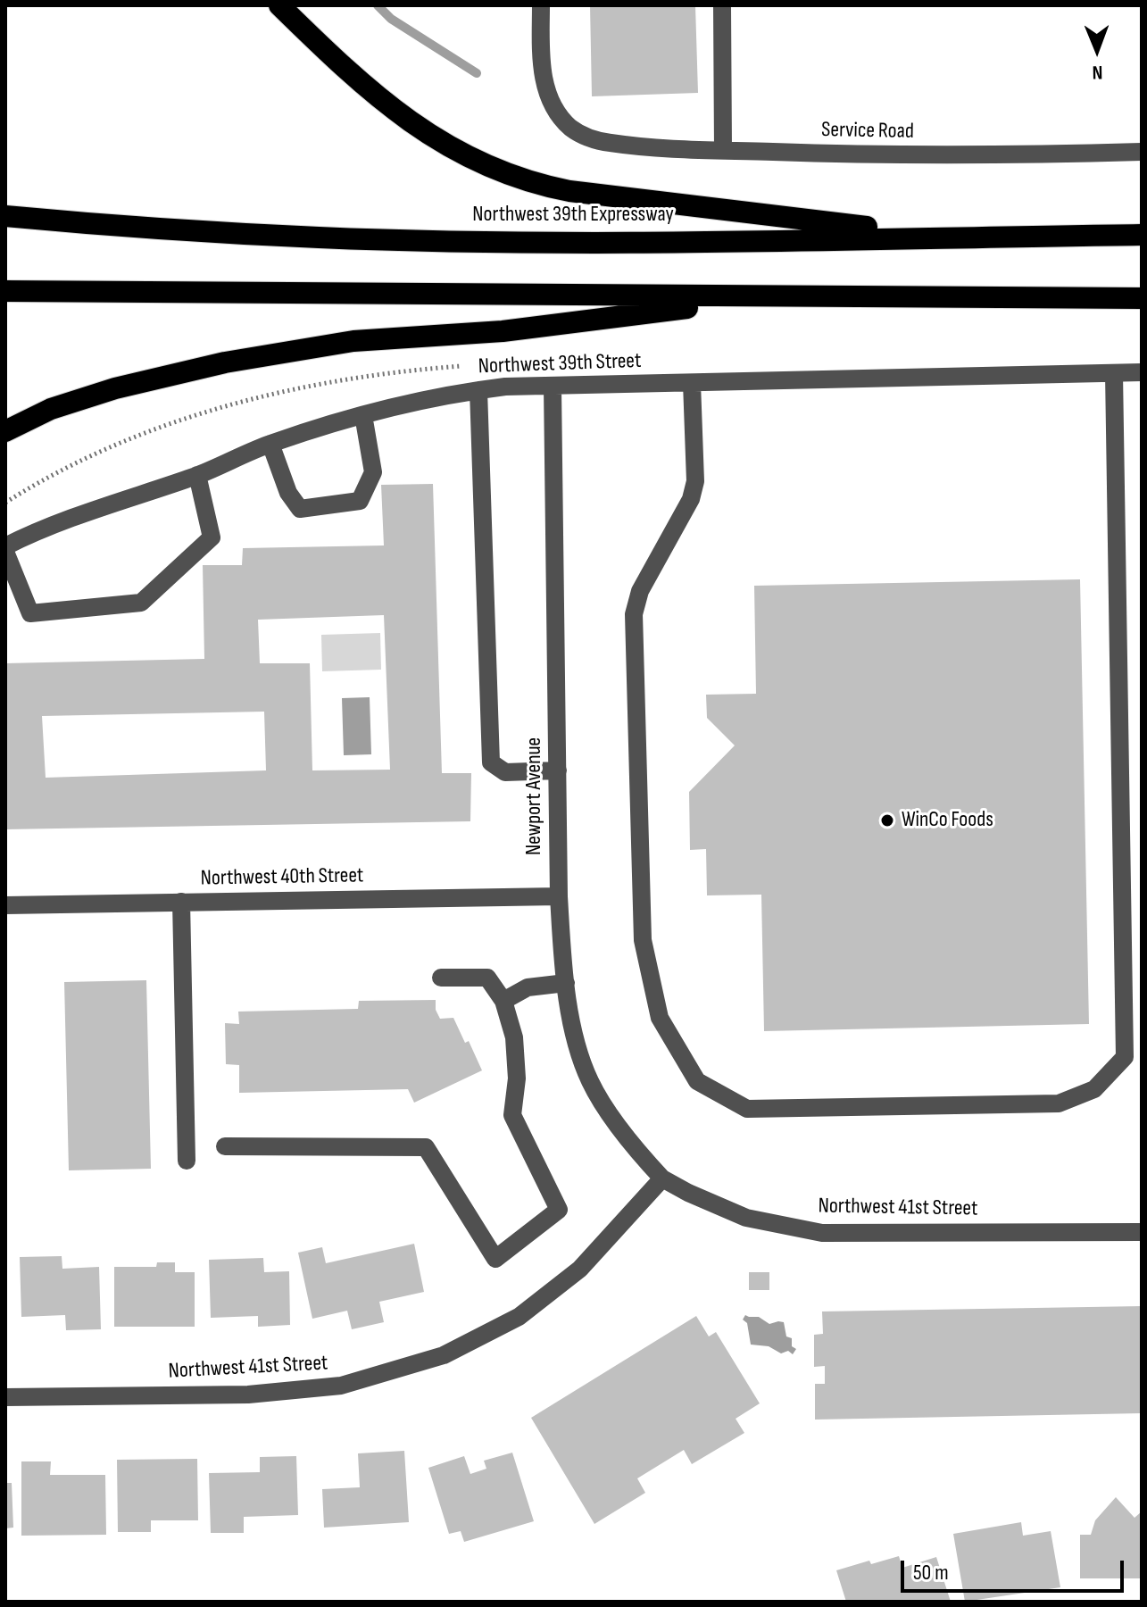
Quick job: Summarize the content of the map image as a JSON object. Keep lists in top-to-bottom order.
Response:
{
  "streets": {
    "highway": ["Northwest 39th Expressway"],
    "street": [
      "Service Road",
      "Northwest 39th Street",
      "Newport Avenue",
      "Northwest 40th Street",
      "Northwest 41st Street"
    ]
  },
  "crossings": [
    ["Northwest 39th Street", "Newport Avenue"],
    ["Newport Avenue", "Northwest 40th Street"],
    ["Newport Avenue", "Northwest 41st Street"]
  ],
  "places": ["WinCo Foods"],
  "scale_bar": "50 m",
  "north": "bottom"
}
